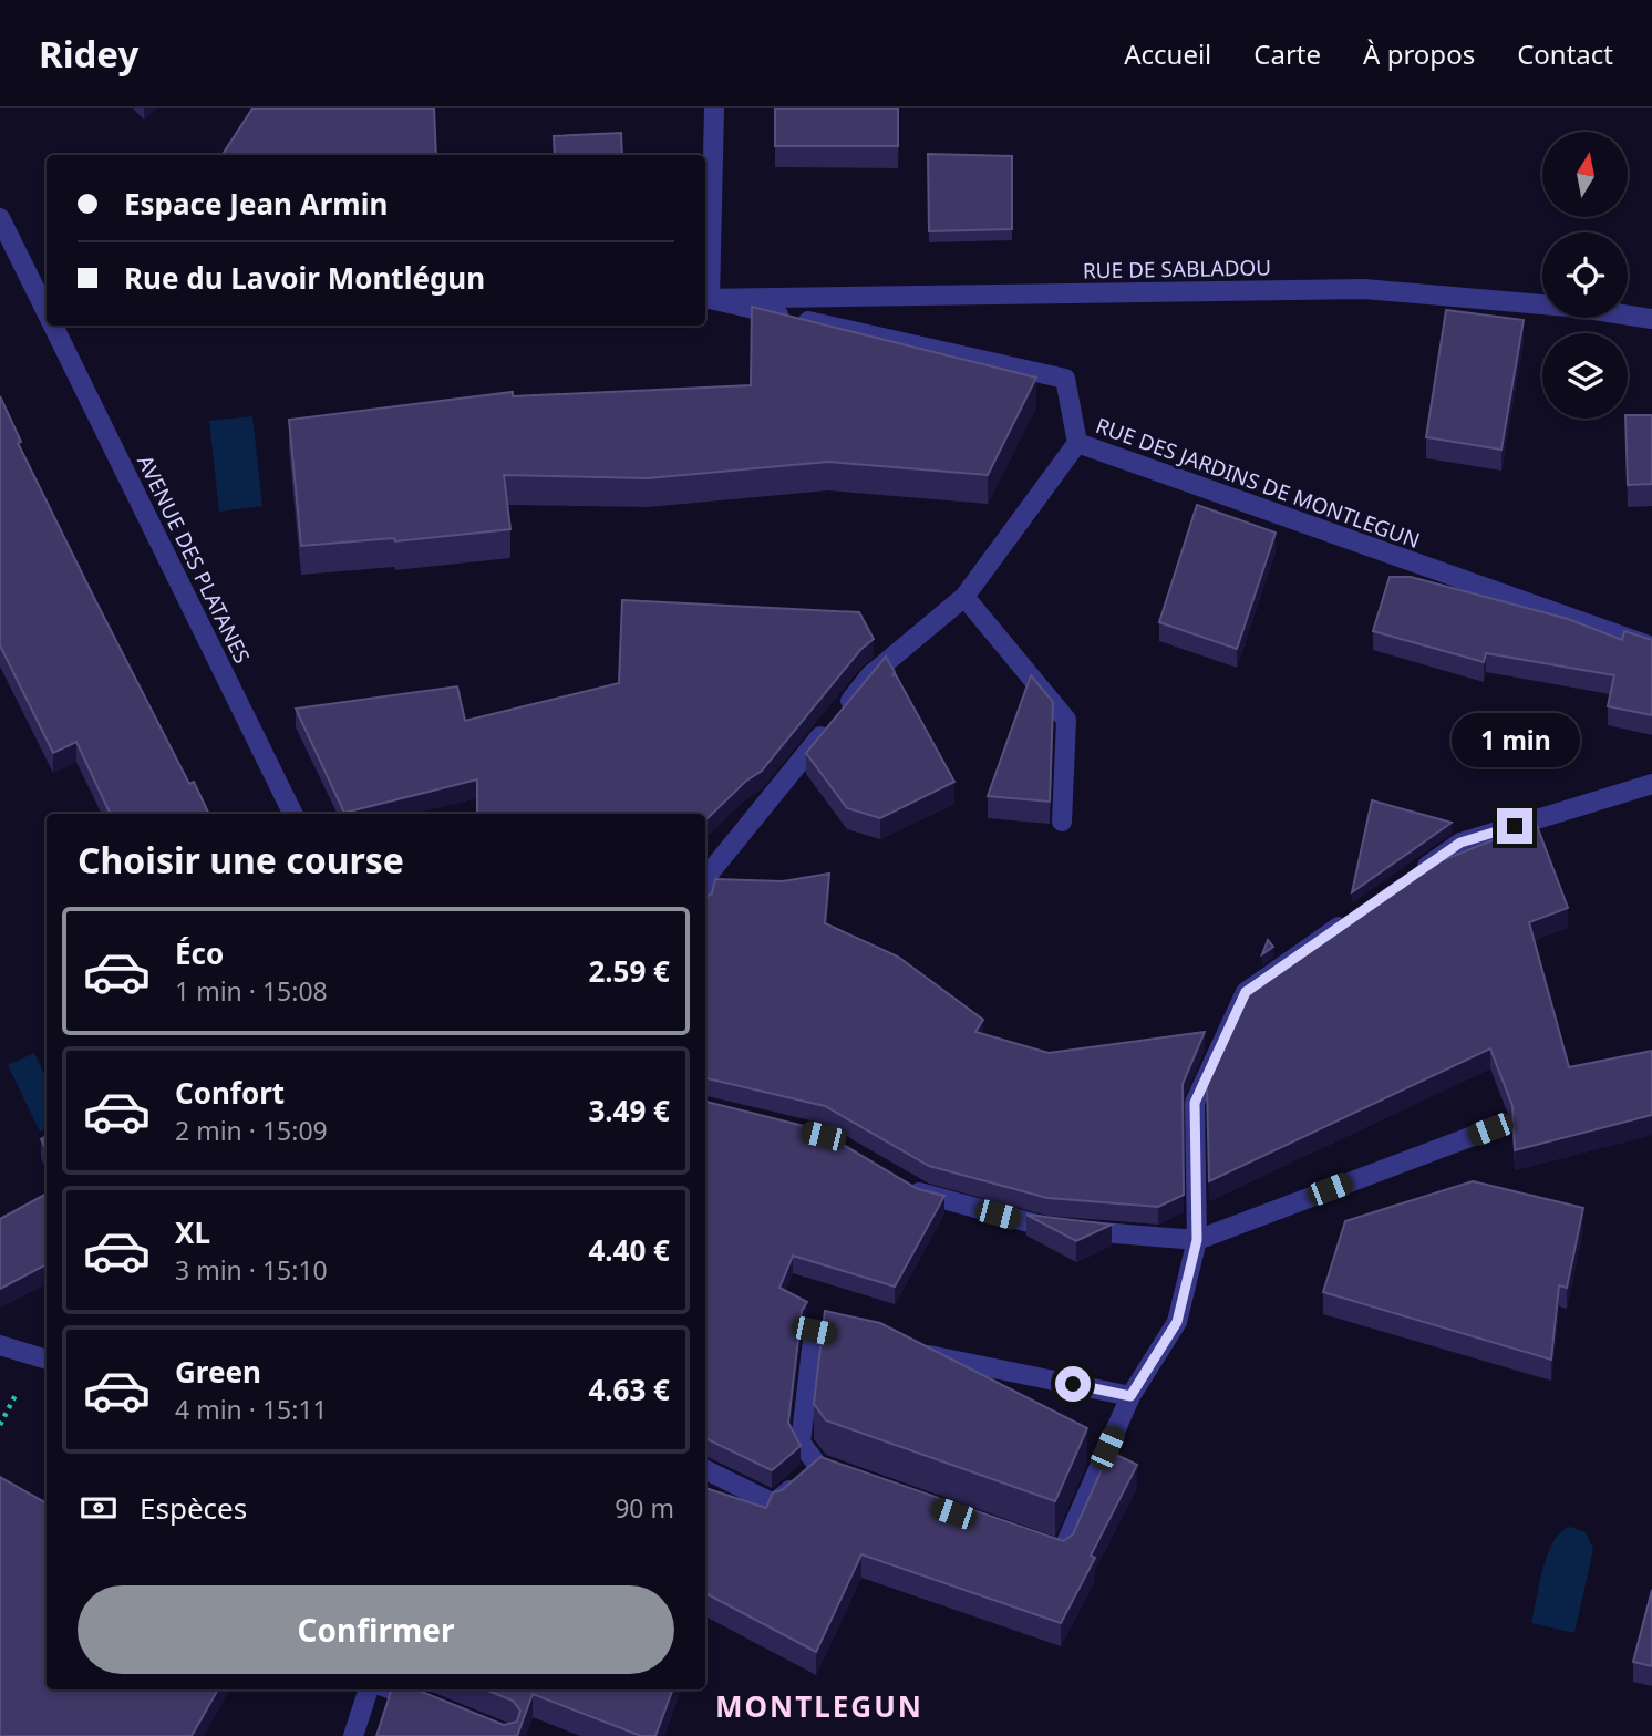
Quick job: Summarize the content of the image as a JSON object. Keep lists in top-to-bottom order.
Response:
{
  "streets": {
    "street": ["RUE DE SABLADOU", "RUE DES JARDINS DE MONTLEGUN", "AVENUE DES PLATANES"]
  },
  "crossings": [
    ["RUE DE SABLADOU", "RUE DES JARDINS DE MONTLEGUN"]
  ],
  "districts": ["MONTLEGUN"],
  "north": "top",
  "page": {
    "header": "Ridey",
    "nav": [
      "Accueil",
      "Carte",
      "À propos",
      "Contact"
    ],
    "banner": ["Espace Jean Armin", "Rue du Lavoir Montlégun"],
    "bubble": "1 min",
    "heading": "Choisir une course",
    "list": [
      {
        "name": "Éco",
        "note": "1 min · 15:08",
        "value": "2.59 €"
      },
      {
        "name": "Confort",
        "note": "2 min · 15:09",
        "value": "3.49 €"
      },
      {
        "name": "XL",
        "note": "3 min · 15:10",
        "value": "4.40 €"
      },
      {
        "name": "Green",
        "note": "4 min · 15:11",
        "value": "4.63 €"
      }
    ],
    "pay": ["Espèces", "90 m"],
    "buttons": "Confirmer"
  }
}
